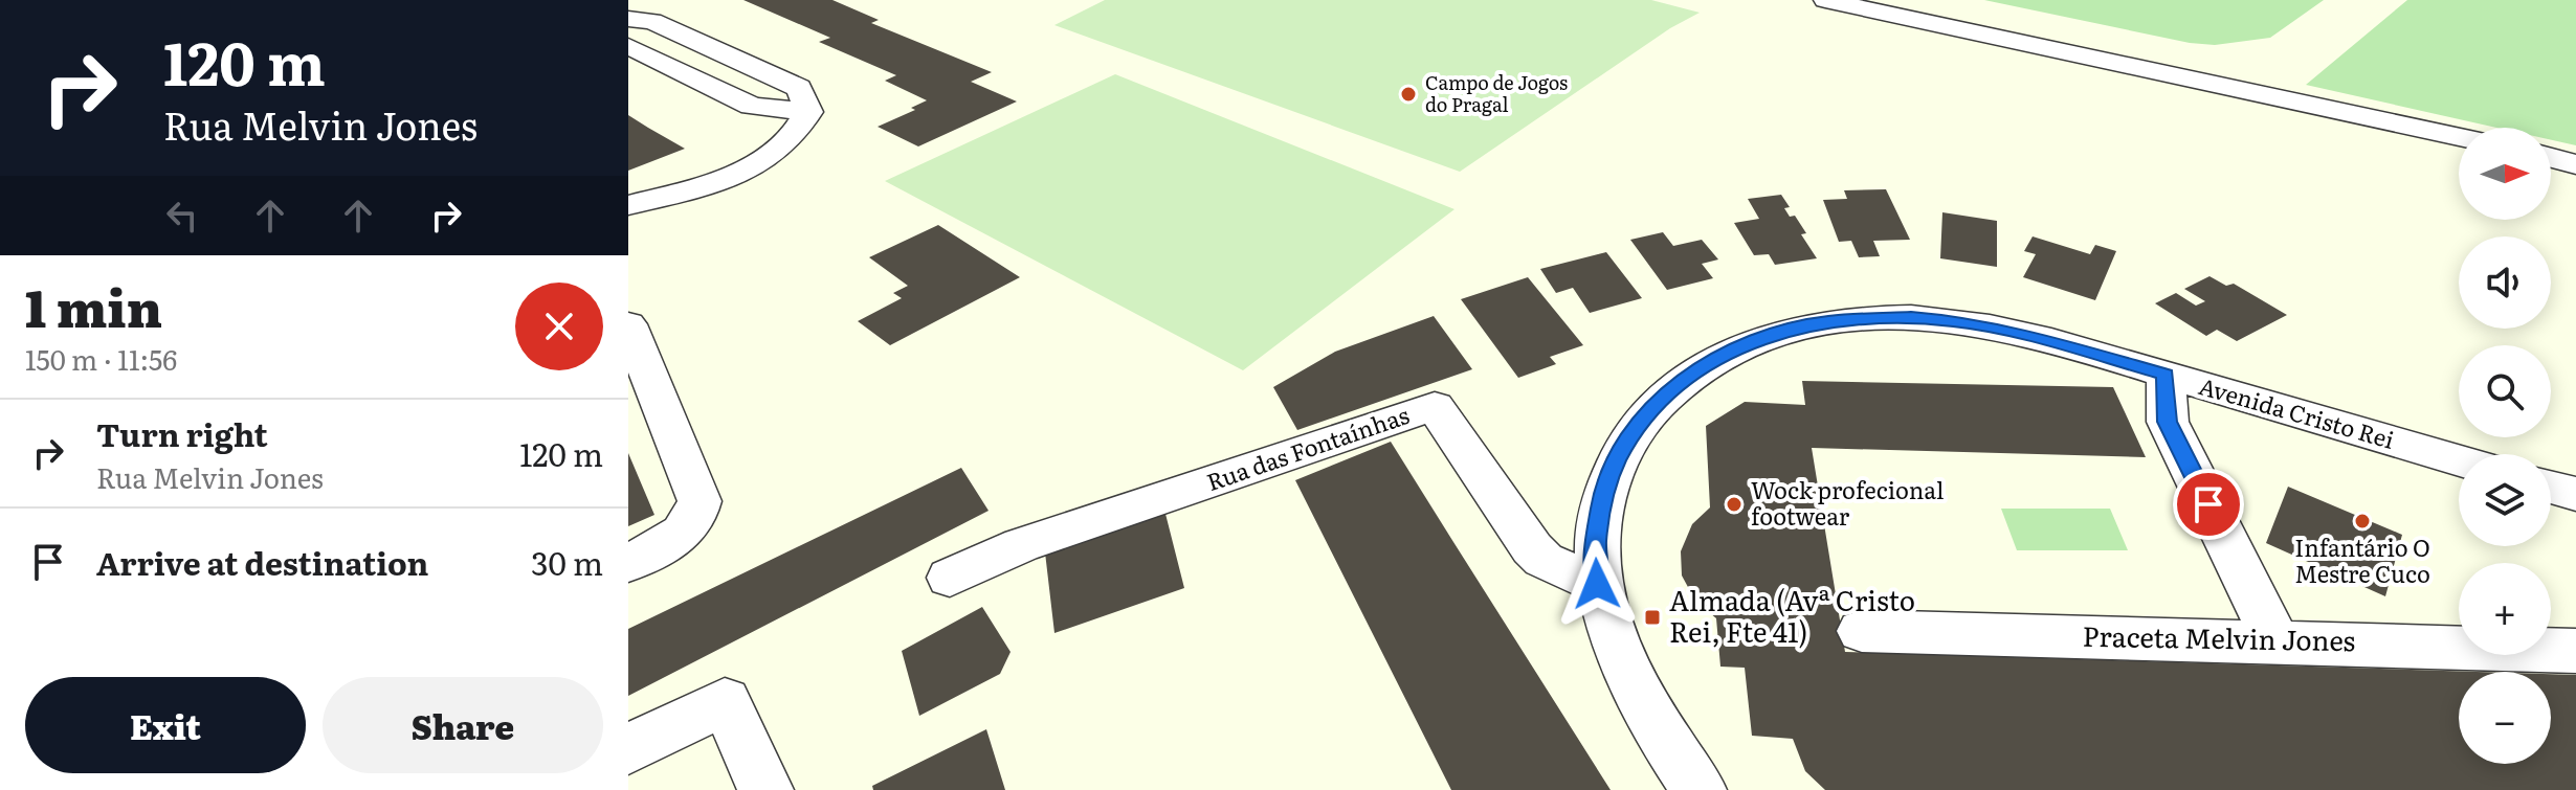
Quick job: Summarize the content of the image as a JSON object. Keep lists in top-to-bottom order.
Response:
{
  "streets": {
    "street": ["Avenida Cristo Rei", "Rua das Fontaínhas", "Praceta Melvin Jones"]
  },
  "crossings": [
    ["Avenida Cristo Rei", "Rua das Fontaínhas"]
  ],
  "places": {
    "other": ["Campo de Jogos do Pragal", "Wock profecional footwear", "Infantário O Mestre Cuco"],
    "transit": ["Almada (Avª Cristo Rei, Fte 41)"]
  },
  "north": "right",
  "page": {
    "turn": ["120 m", "Rua Melvin Jones"],
    "map_buttons": ["+", "−"],
    "heading": ["1 min", "150 m · 11:56"],
    "list": [
      {
        "name": "Turn right",
        "note": "Rua Melvin Jones",
        "value": "120 m"
      },
      {
        "name": "Arrive at destination",
        "value": "30 m"
      }
    ],
    "buttons": ["Exit", "Share"]
  }
}
